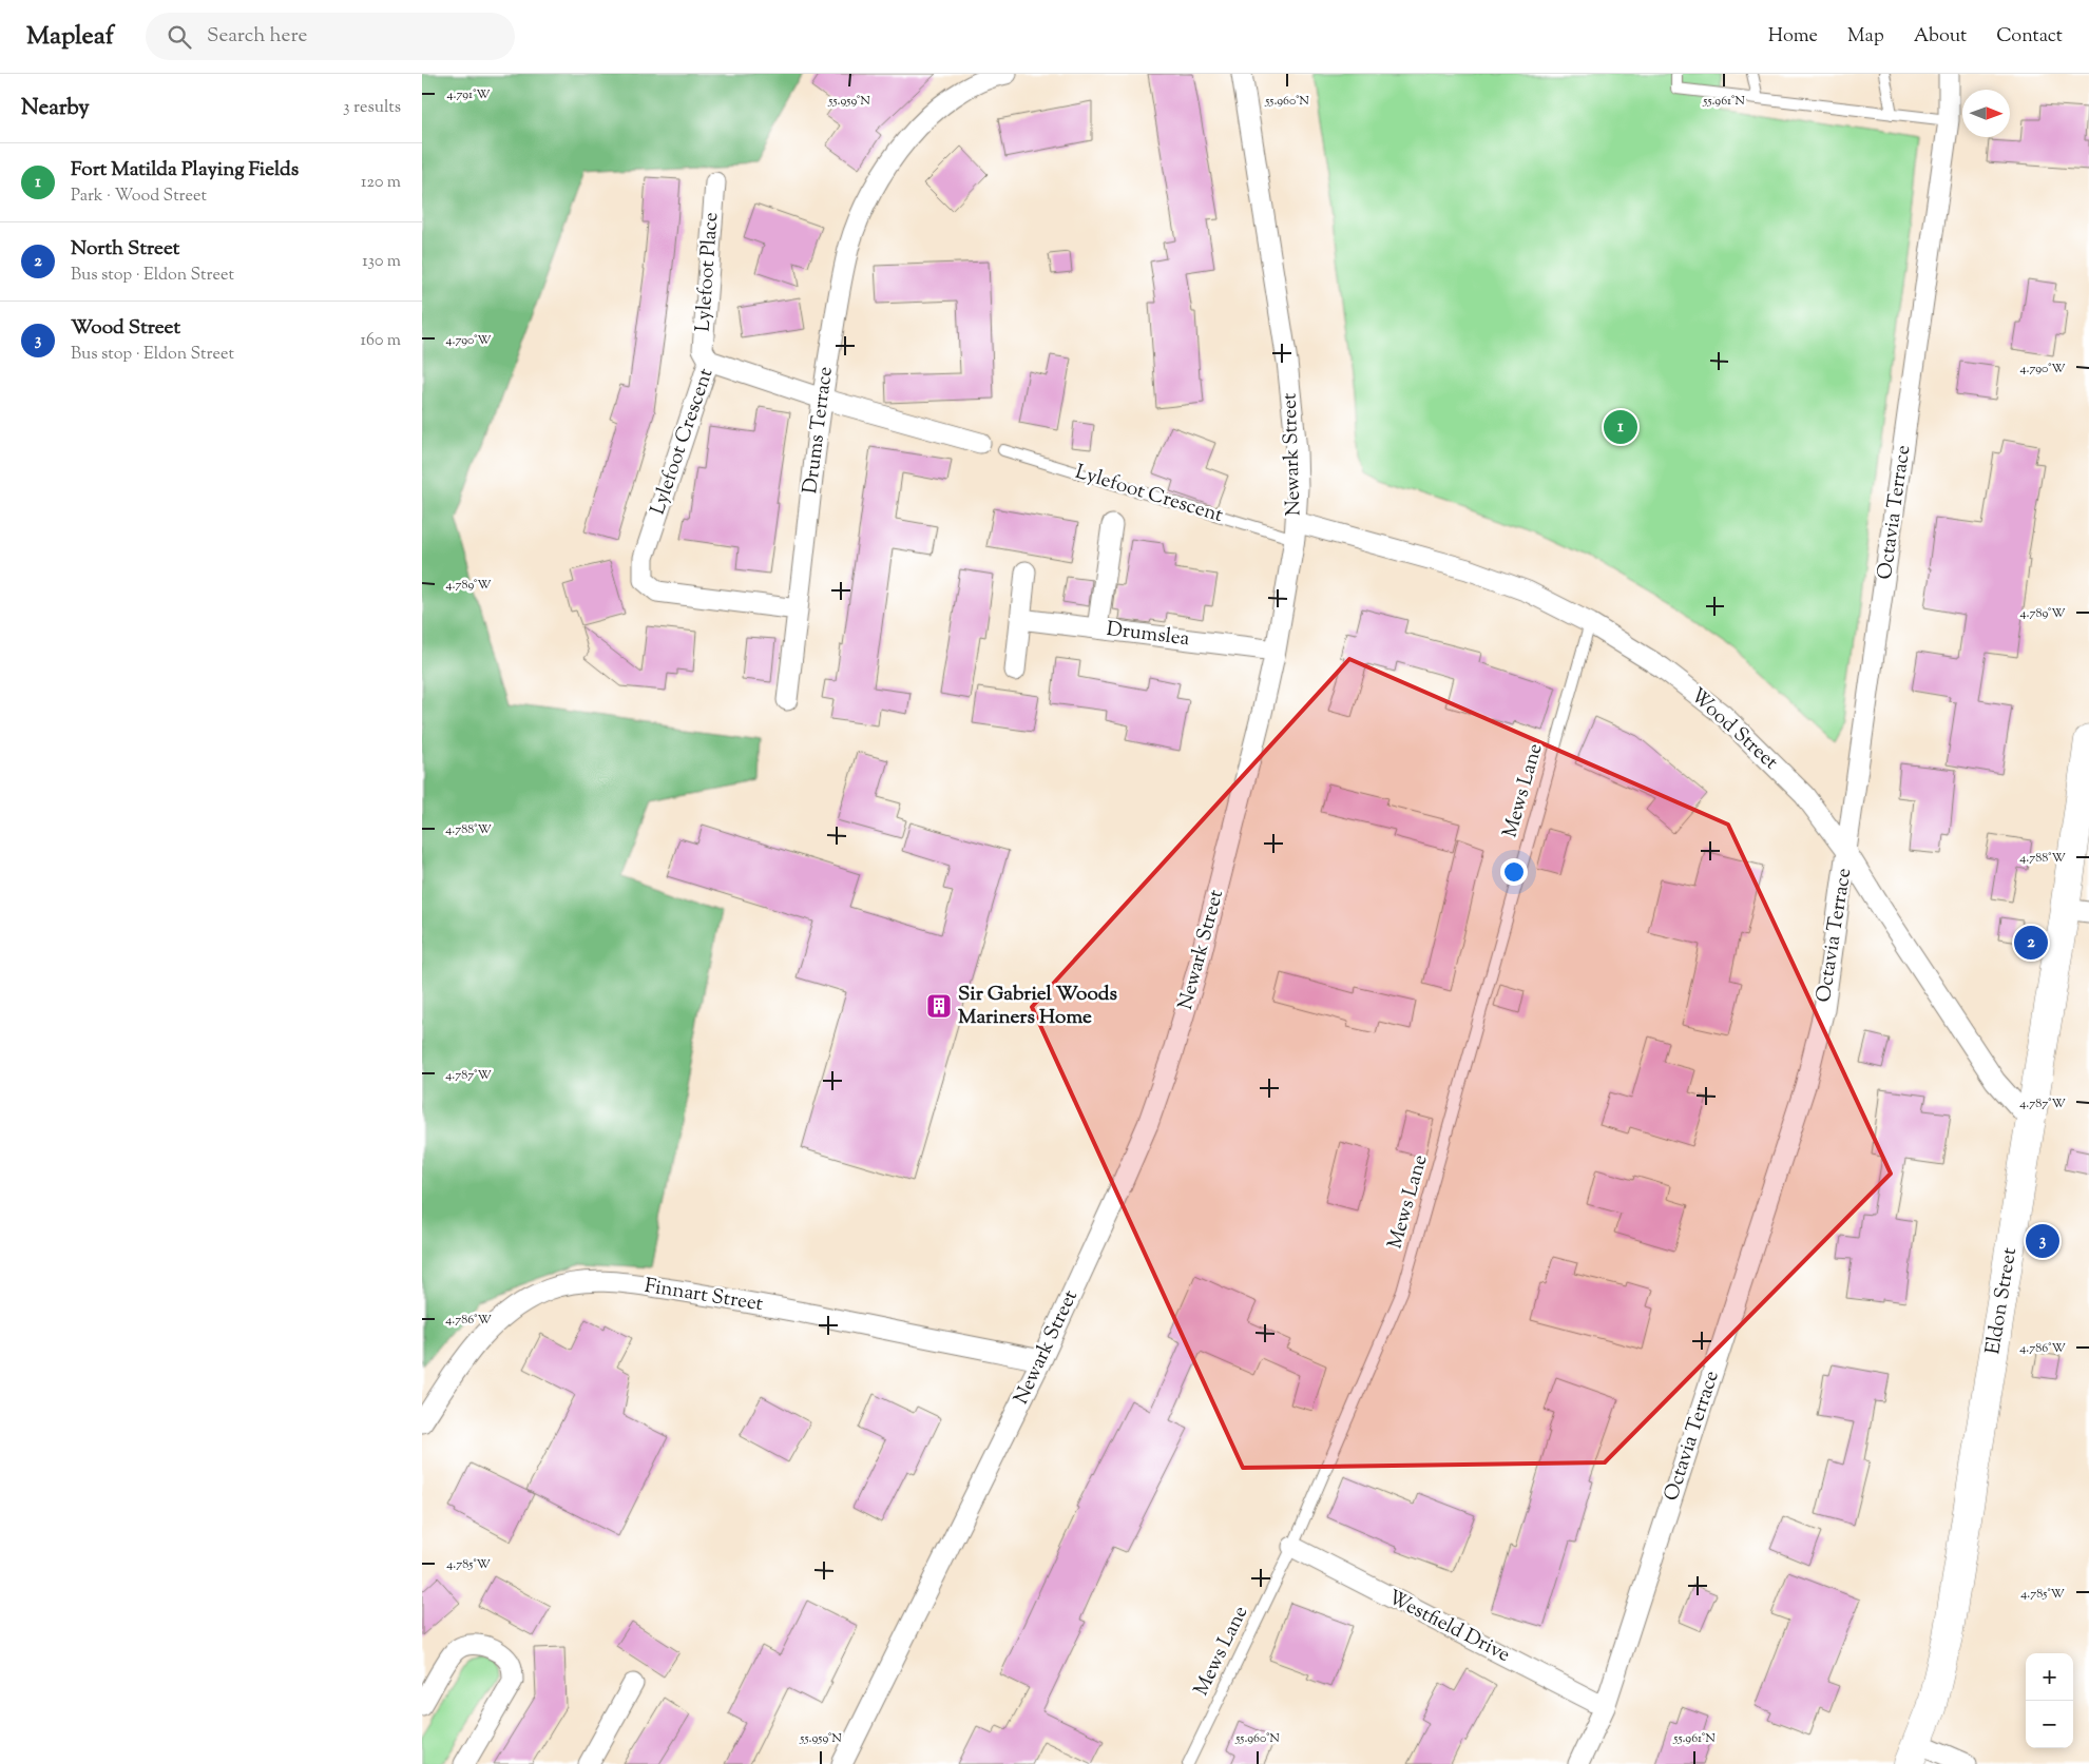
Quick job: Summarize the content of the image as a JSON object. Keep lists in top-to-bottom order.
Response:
{
  "streets": {
    "main road": ["Eldon Street"],
    "street": [
      "Lylefoot Place",
      "Drums Terrace",
      "Lylefoot Crescent",
      "Newark Street",
      "Octavia Terrace",
      "Drumslea",
      "Wood Street",
      "Finnart Street",
      "Westfield Drive"
    ],
    "lane": ["Mews Lane"]
  },
  "crossings": [
    ["Lylefoot Place", "Lylefoot Crescent"],
    ["Drums Terrace", "Lylefoot Crescent"],
    ["Lylefoot Crescent", "Newark Street"],
    ["Lylefoot Crescent", "Wood Street"],
    ["Newark Street", "Drumslea"],
    ["Newark Street", "Wood Street"],
    ["Newark Street", "Finnart Street"],
    ["Octavia Terrace", "Wood Street"],
    ["Octavia Terrace", "Westfield Drive"],
    ["Wood Street", "Mews Lane"],
    ["Wood Street", "Eldon Street"],
    ["Mews Lane", "Westfield Drive"]
  ],
  "places": {
    "building": ["Sir Gabriel Woods Mariners Home"]
  },
  "north": "right",
  "page": {
    "header": "Mapleaf",
    "search": "Search here",
    "nav": [
      "Home",
      "Map",
      "About",
      "Contact"
    ],
    "heading": ["Nearby", "3 results"],
    "list": [
      {
        "mark": "1",
        "name": "Fort Matilda Playing Fields",
        "note": "Park · Wood Street",
        "value": "120 m"
      },
      {
        "mark": "2",
        "name": "North Street",
        "note": "Bus stop · Eldon Street",
        "value": "130 m"
      },
      {
        "mark": "3",
        "name": "Wood Street",
        "note": "Bus stop · Eldon Street",
        "value": "160 m"
      }
    ],
    "pins": ["1", "2", "3"],
    "map_buttons": ["+", "−"]
  },
  "coordinates": [
    "4.791°W",
    "55.959°N",
    "55.960°N",
    "55.961°N",
    "4.790°W",
    "4.789°W",
    "4.788°W",
    "4.787°W",
    "4.786°W",
    "4.785°W"
  ]
}
